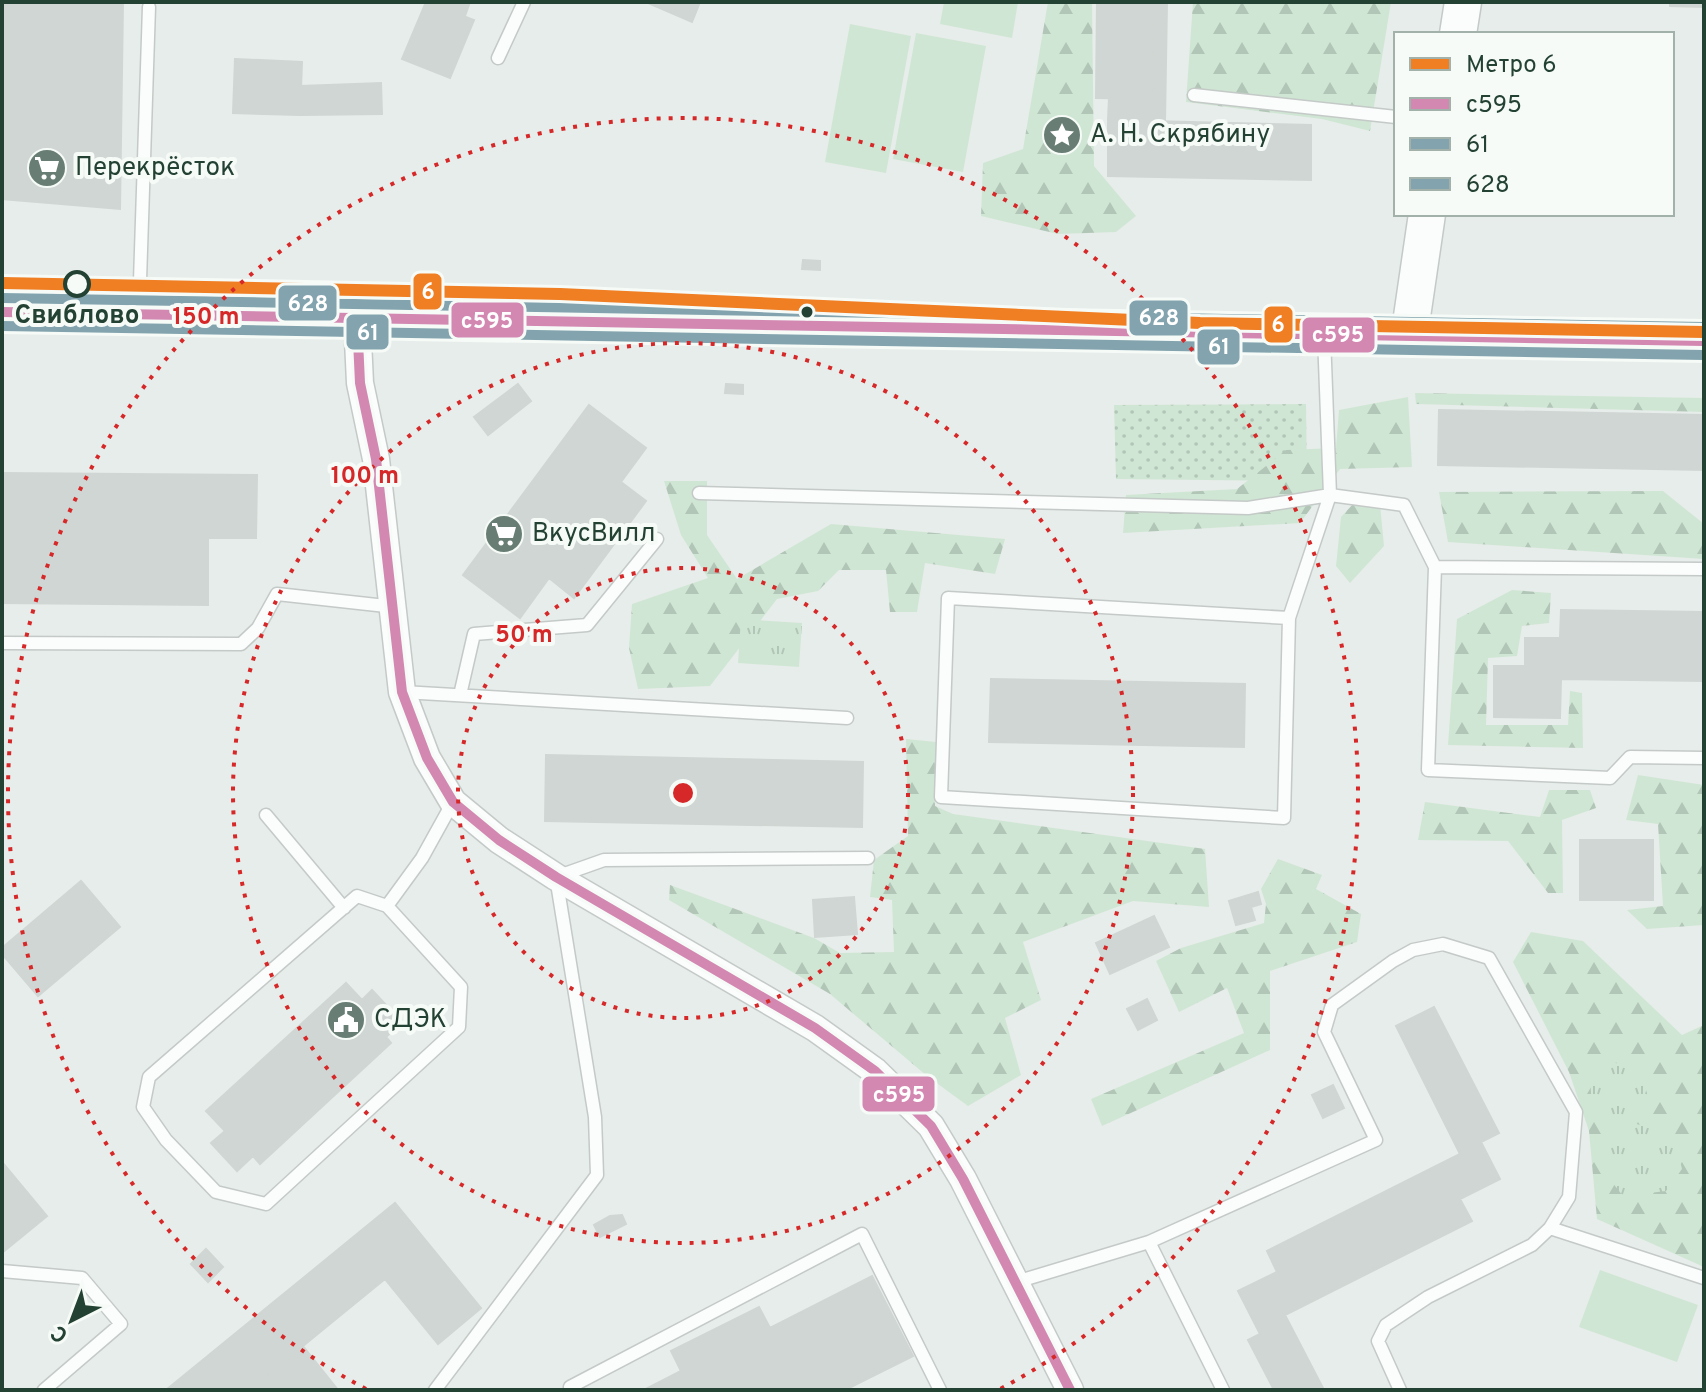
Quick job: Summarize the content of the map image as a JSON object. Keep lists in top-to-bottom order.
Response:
{
  "places": {
    "place": ["А. Н. Скрябину"],
    "supermarket": ["Перекрёсток", "ВкусВилл"],
    "other": ["Свиблово"],
    "public building": ["СДЭК"]
  },
  "lines": [
    "metro line 6",
    "transit line 628",
    "transit line с595",
    "transit line 61"
  ],
  "legend": [
    "Метро 6",
    "с595",
    "61",
    "628"
  ],
  "north": "bottom left",
  "rings": ["150 m", "100 m", "50 m"]
}
